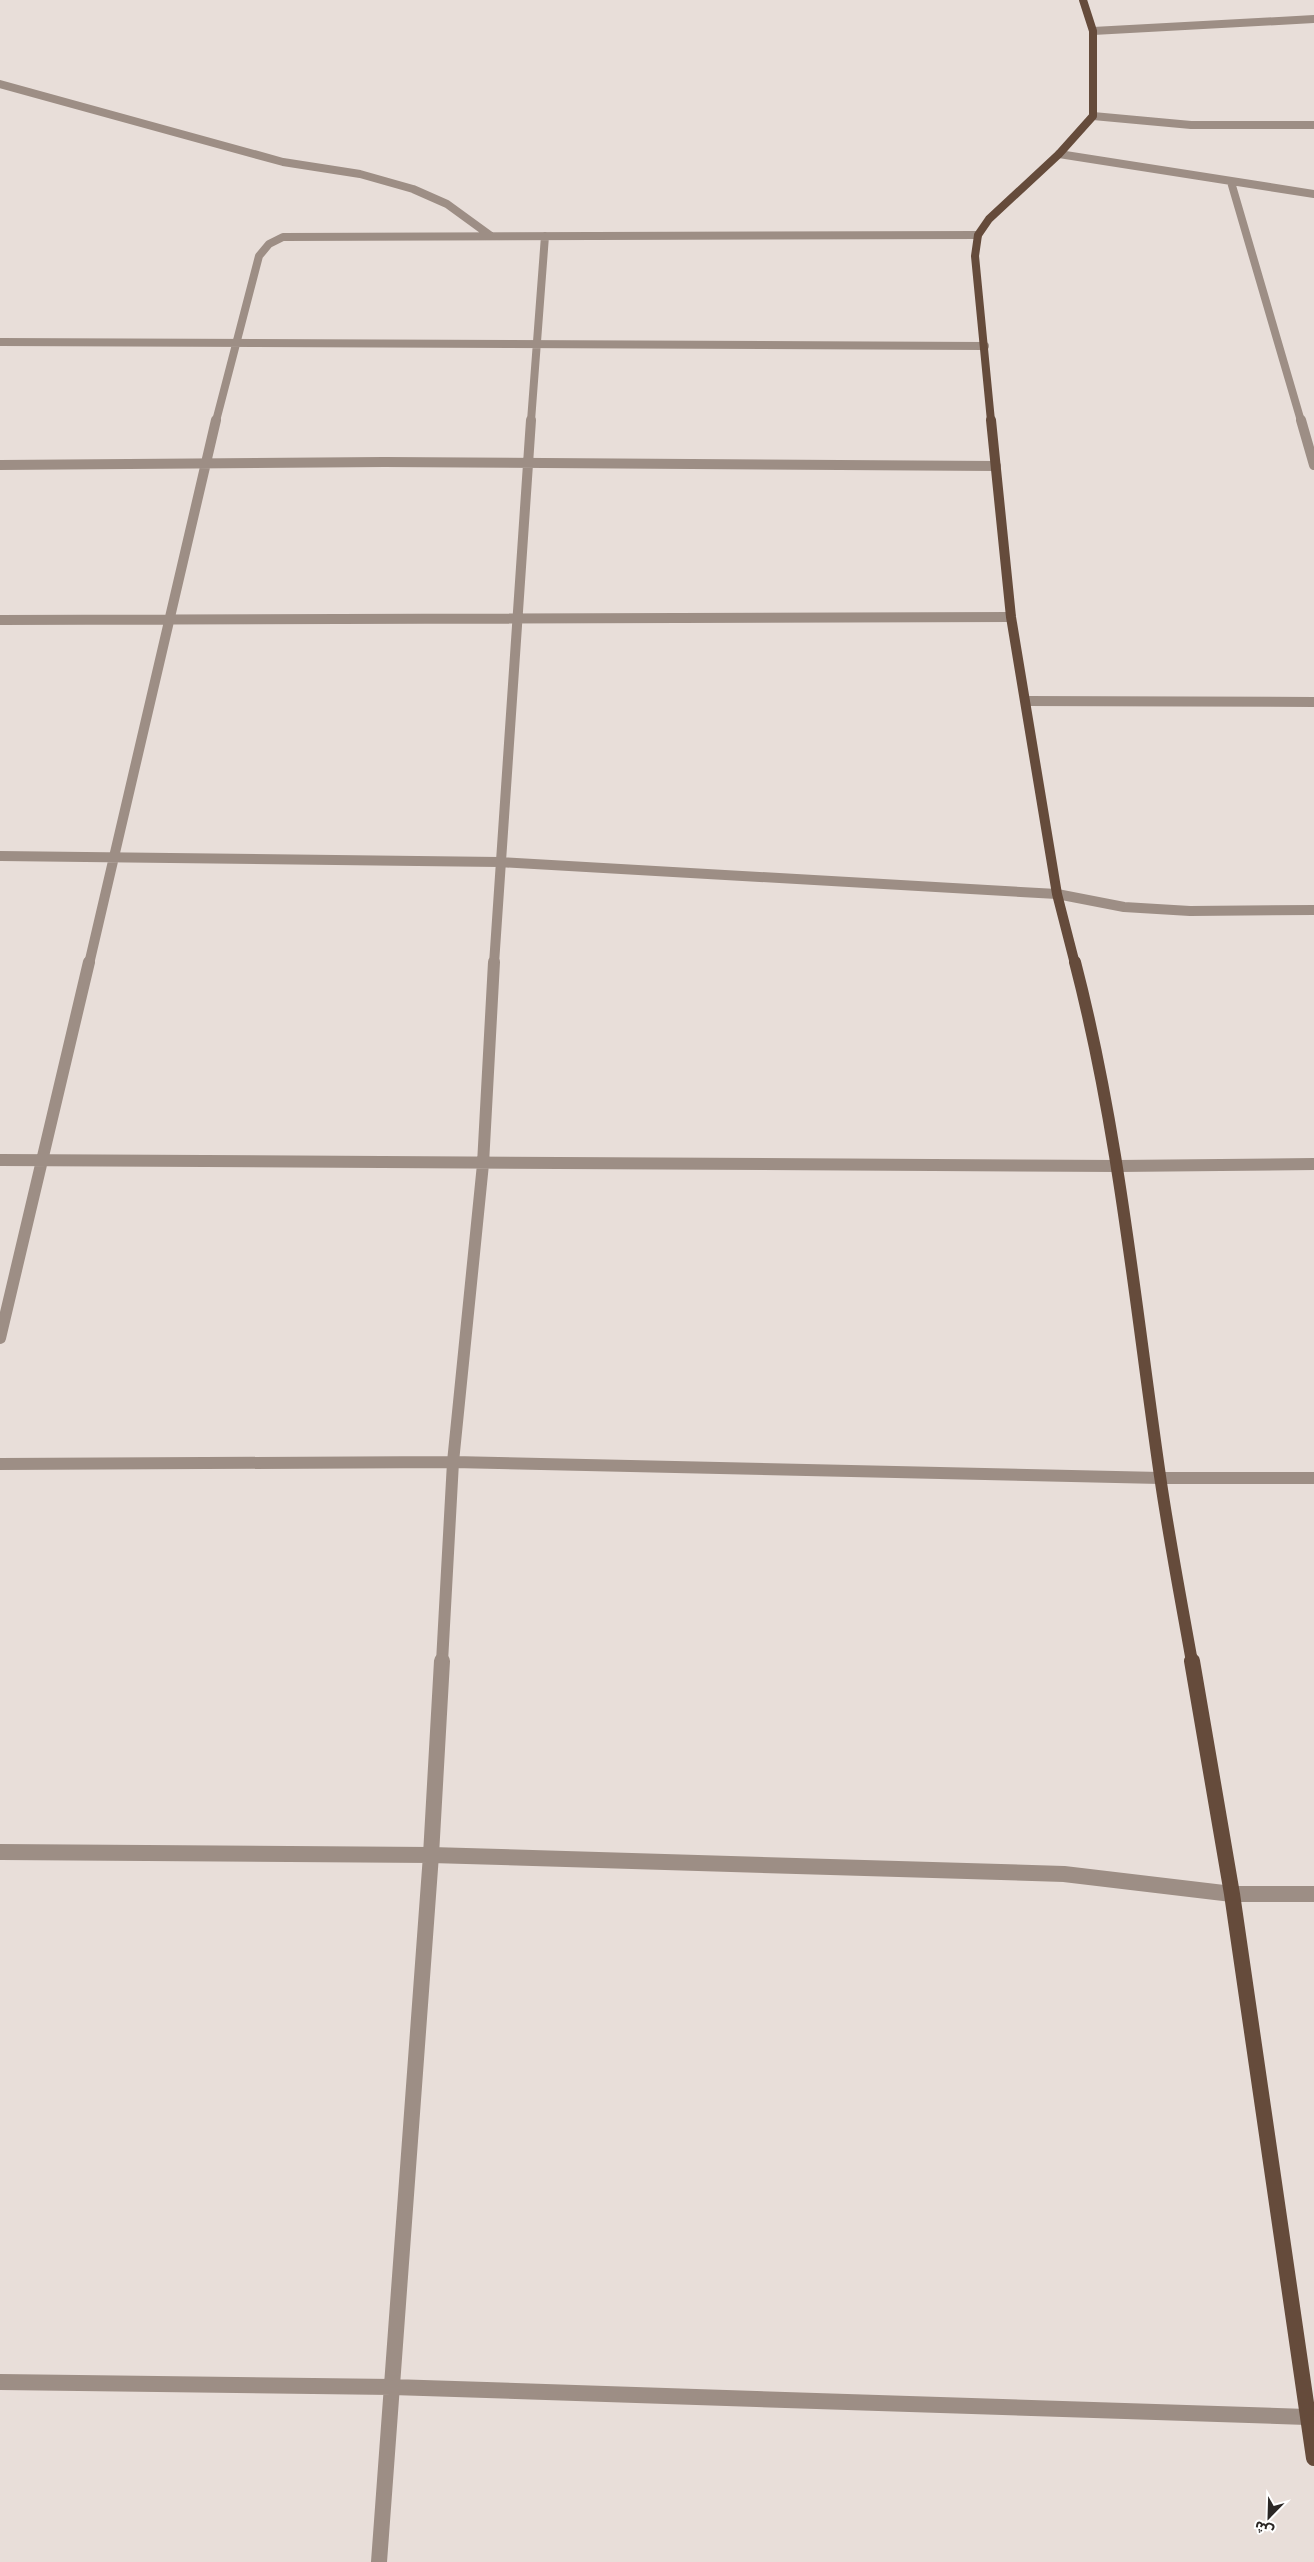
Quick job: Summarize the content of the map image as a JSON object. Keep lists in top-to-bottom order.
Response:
{
  "north": "bottom left"
}
